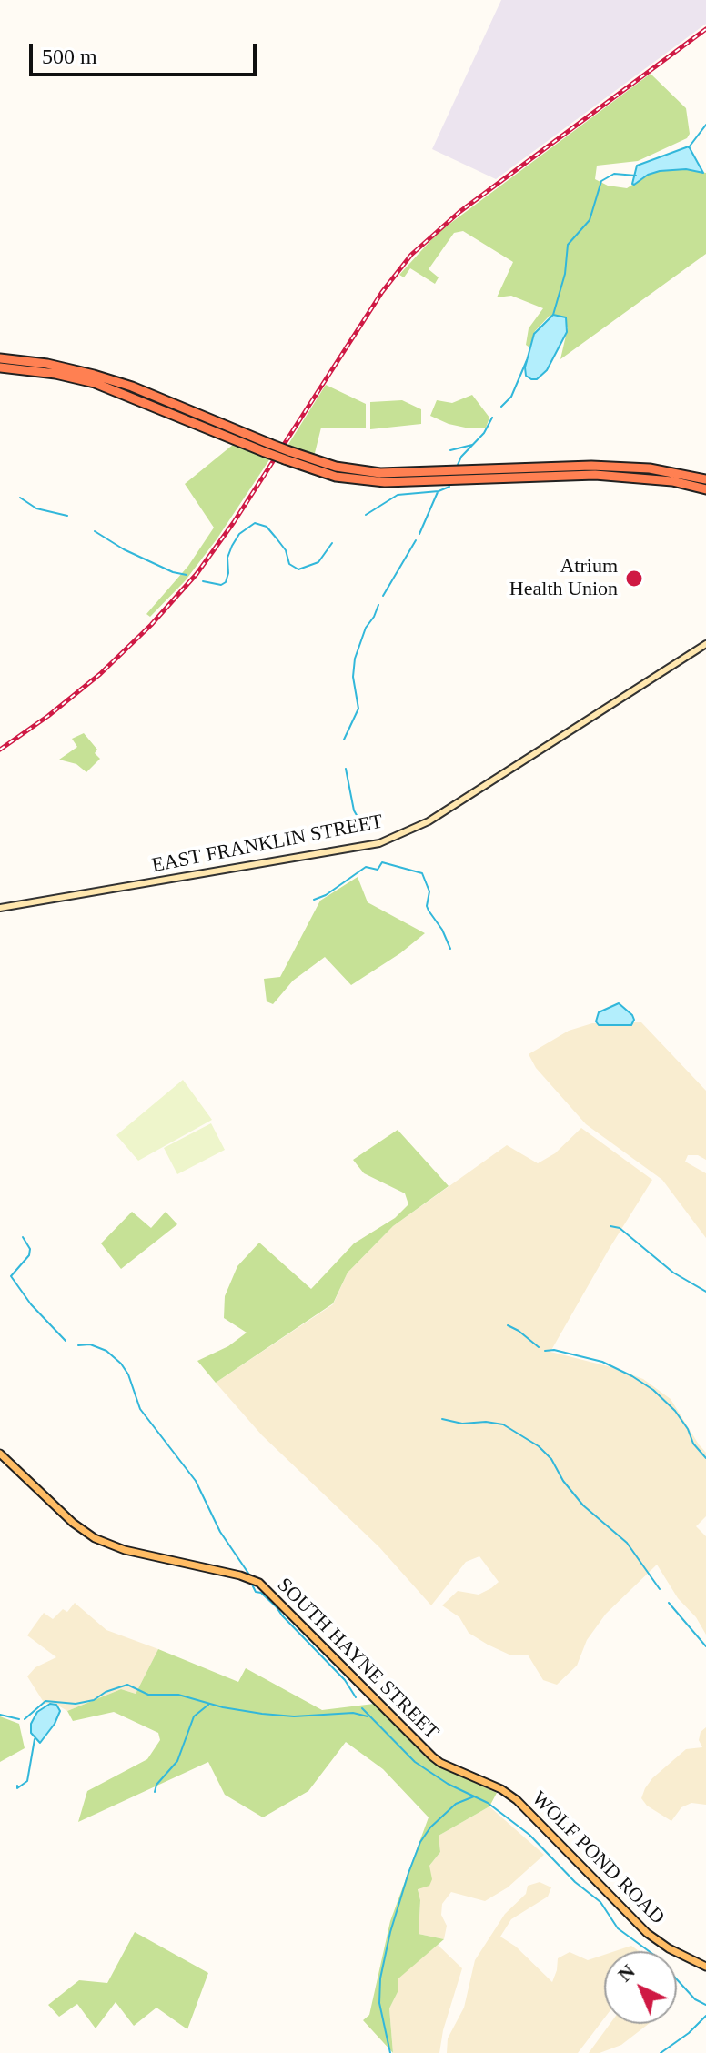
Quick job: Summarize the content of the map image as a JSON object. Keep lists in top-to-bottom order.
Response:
{
  "streets": {
    "main road": ["EAST FRANKLIN STREET", "SOUTH HAYNE STREET", "WOLF POND ROAD"]
  },
  "crossings": [
    ["SOUTH HAYNE STREET", "WOLF POND ROAD"]
  ],
  "places": ["Atrium Health Union"],
  "scale_bar": "500 m",
  "north": "top left"
}
